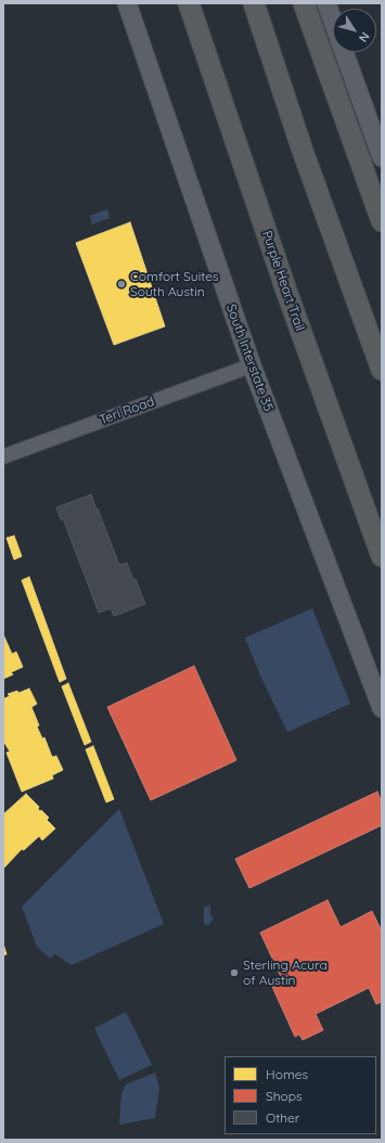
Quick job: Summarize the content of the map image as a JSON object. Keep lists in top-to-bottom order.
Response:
{
  "streets": {
    "highway": ["Purple Heart Trail"],
    "main road": ["South Interstate 35"],
    "street": ["Teri Road"]
  },
  "crossings": [
    ["South Interstate 35", "Teri Road"]
  ],
  "places": ["Comfort Suites South Austin", "Sterling Acura of Austin"],
  "legend": ["Homes", "Shops", "Other"],
  "north": "bottom right"
}
